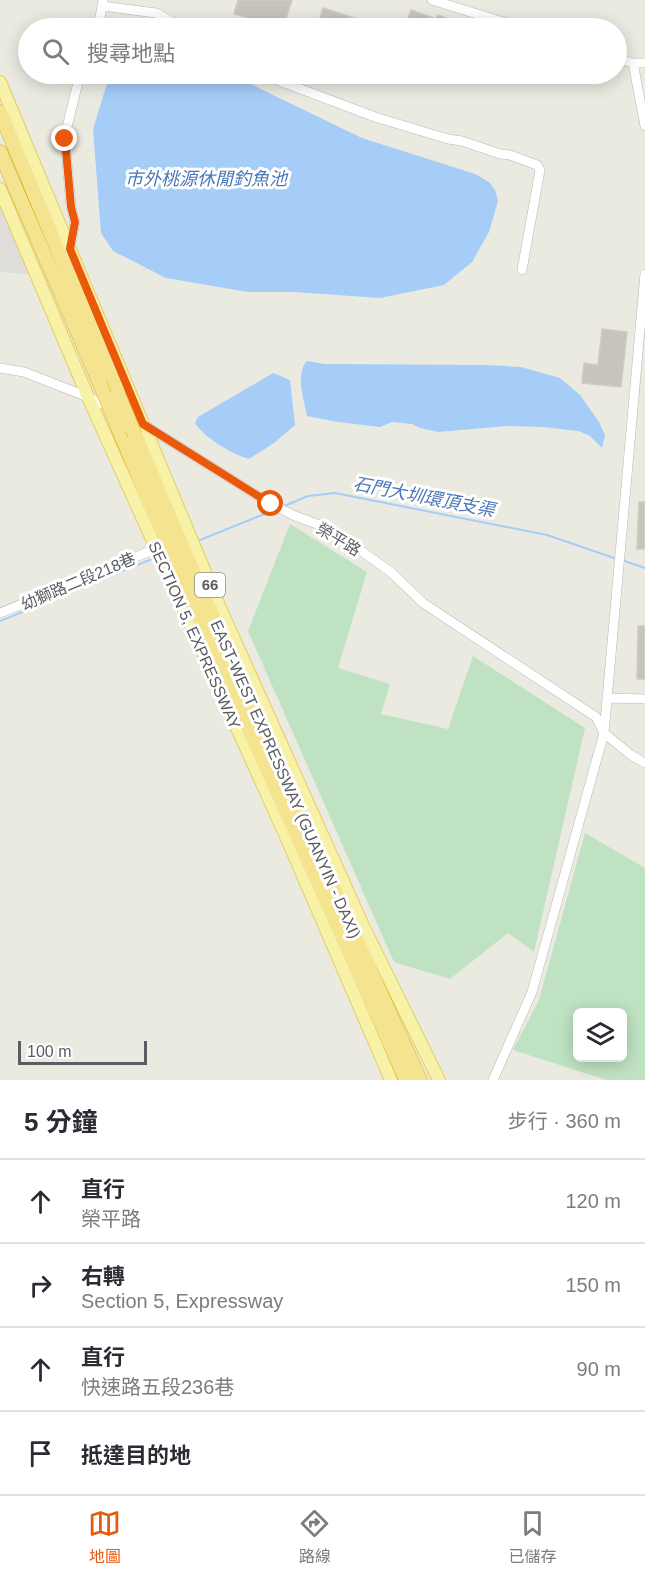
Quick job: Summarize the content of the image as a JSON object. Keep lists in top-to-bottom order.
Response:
{
  "streets": {
    "highway": ["66", "EAST-WEST EXPRESSWAY (GUANYIN - DAXI)"],
    "main road": ["SECTION 5, EXPRESSWAY"],
    "street": ["榮平路", "幼獅路二段218巷"]
  },
  "crossings": [
    ["榮平路", "SECTION 5, EXPRESSWAY"],
    ["榮平路", "EAST-WEST EXPRESSWAY (GUANYIN - DAXI)"],
    ["幼獅路二段218巷", "SECTION 5, EXPRESSWAY"],
    ["幼獅路二段218巷", "EAST-WEST EXPRESSWAY (GUANYIN - DAXI)"],
    ["SECTION 5, EXPRESSWAY", "EAST-WEST EXPRESSWAY (GUANYIN - DAXI)"]
  ],
  "water": ["市外桃源休閒釣魚池", "石門大圳環頂支渠"],
  "scale_bar": "100 m",
  "page": {
    "search": "搜尋地點",
    "scale": "100 m",
    "heading": ["5 分鐘", "步行 · 360 m"],
    "list": [
      ["直行", "榮平路", "120 m"],
      ["右轉", "Section 5, Expressway", "150 m"],
      ["直行", "快速路五段236巷", "90 m"],
      "抵達目的地"
    ],
    "nav": ["地圖", "路線", "已儲存"]
  }
}
